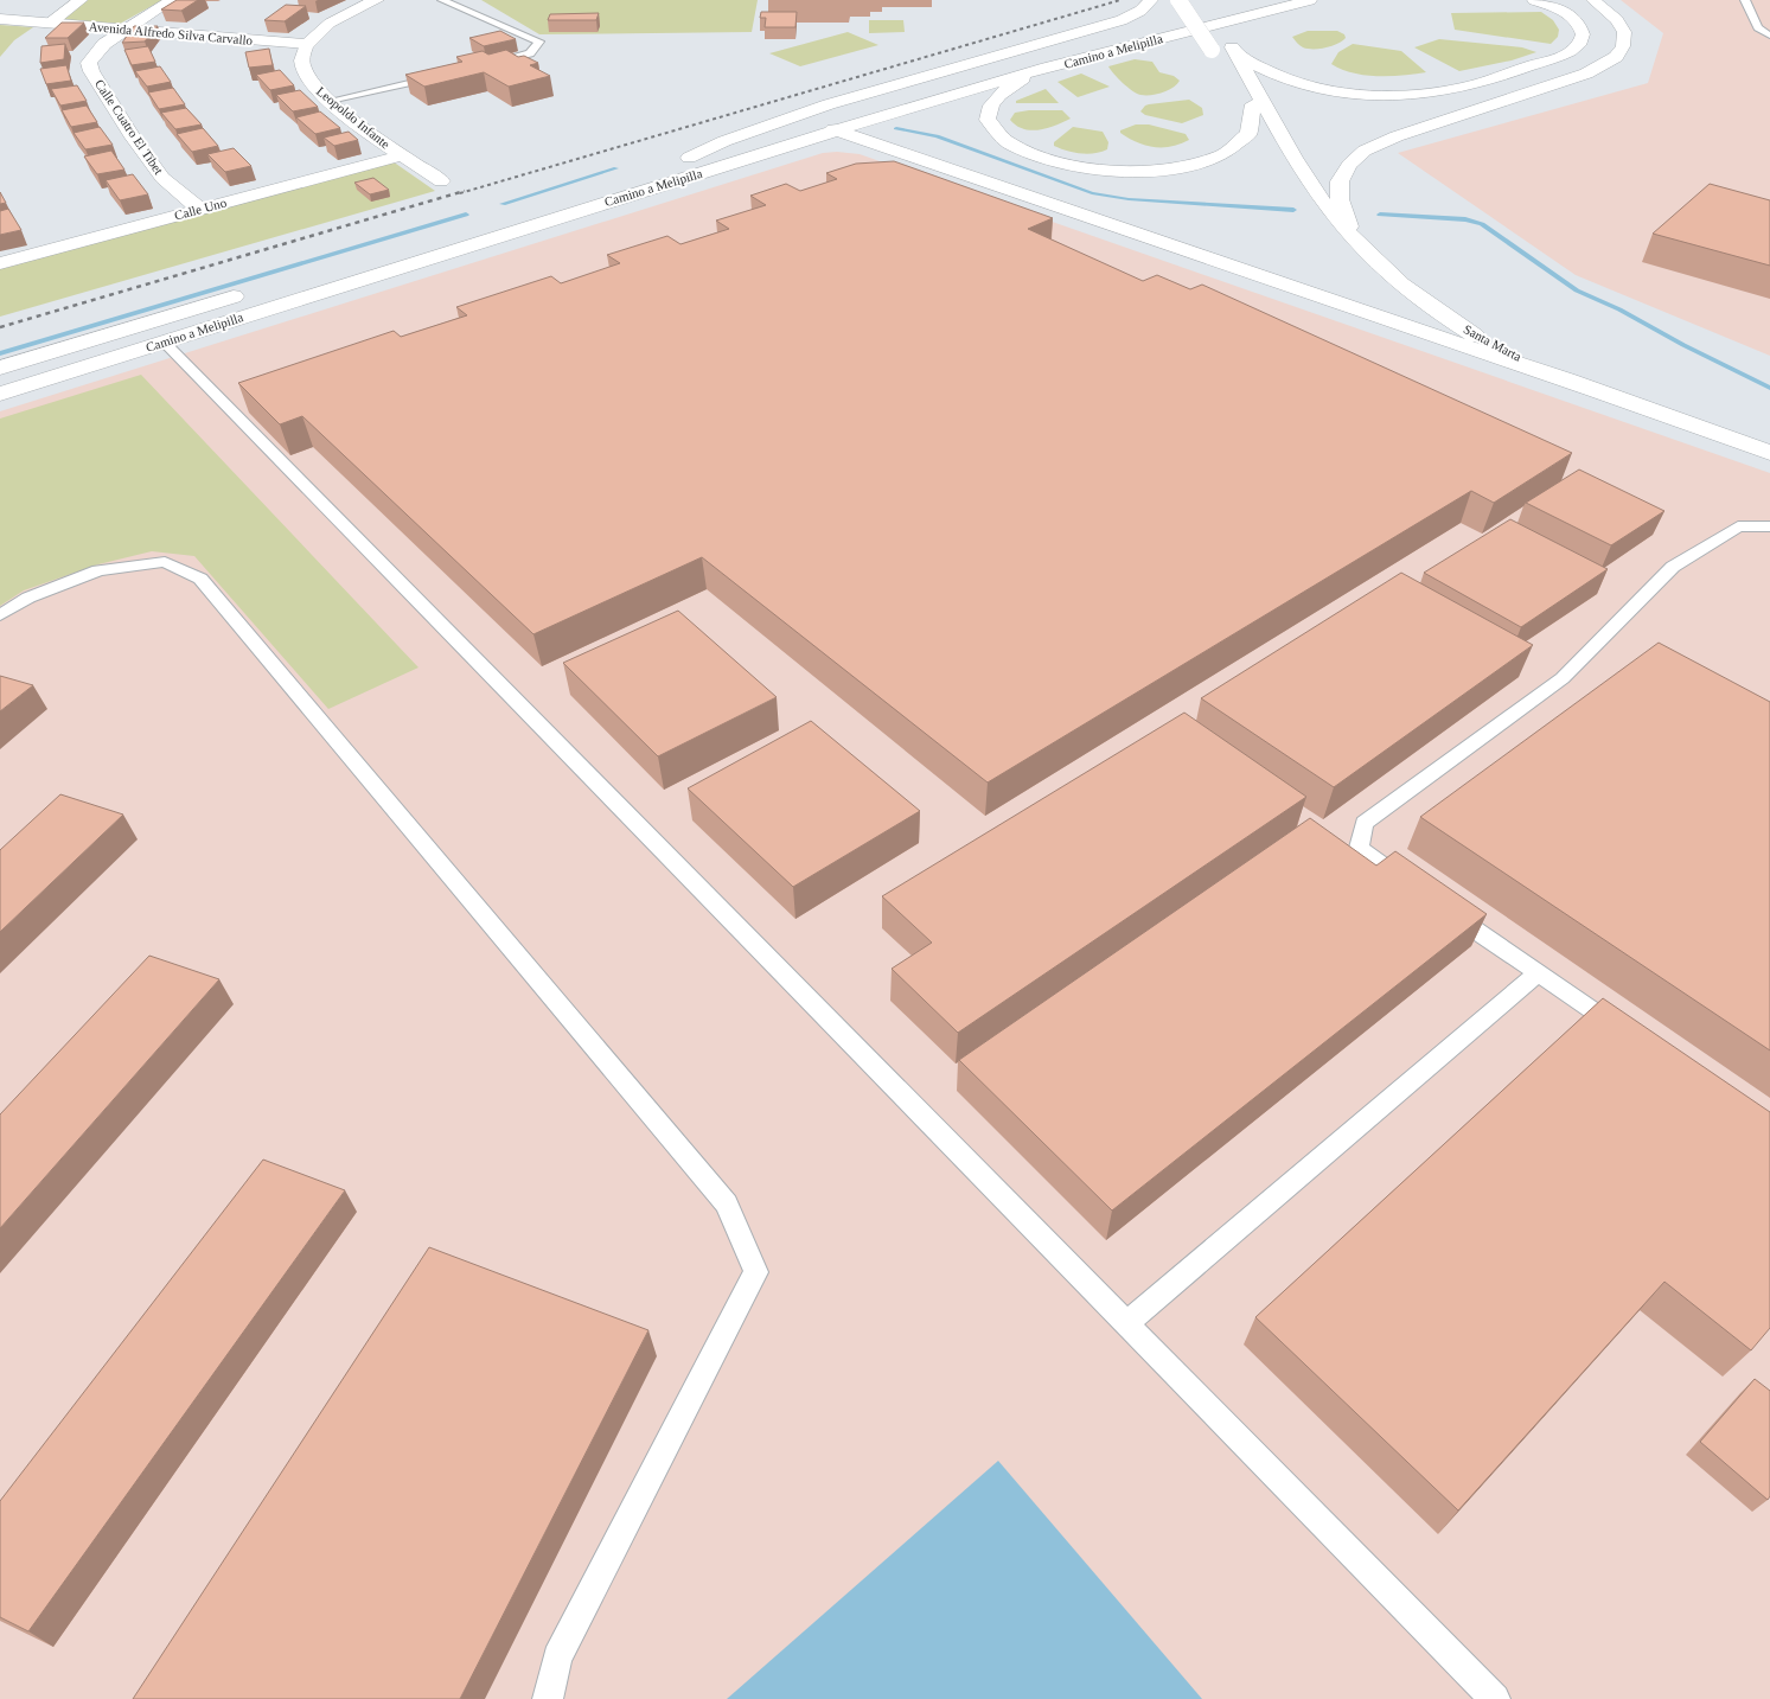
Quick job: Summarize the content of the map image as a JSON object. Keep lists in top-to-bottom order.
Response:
{
  "streets": {
    "main road": [
      "Avenida Alfredo Silva Carvallo",
      "Camino a Melipilla",
      "Leopoldo Infante",
      "Calle Cuatro El Tibet",
      "Calle Uno",
      "Santa Marta"
    ]
  },
  "crossings": [
    ["Avenida Alfredo Silva Carvallo", "Leopoldo Infante"],
    ["Avenida Alfredo Silva Carvallo", "Calle Cuatro El Tibet"],
    ["Leopoldo Infante", "Calle Uno"],
    ["Calle Cuatro El Tibet", "Calle Uno"]
  ]
}
